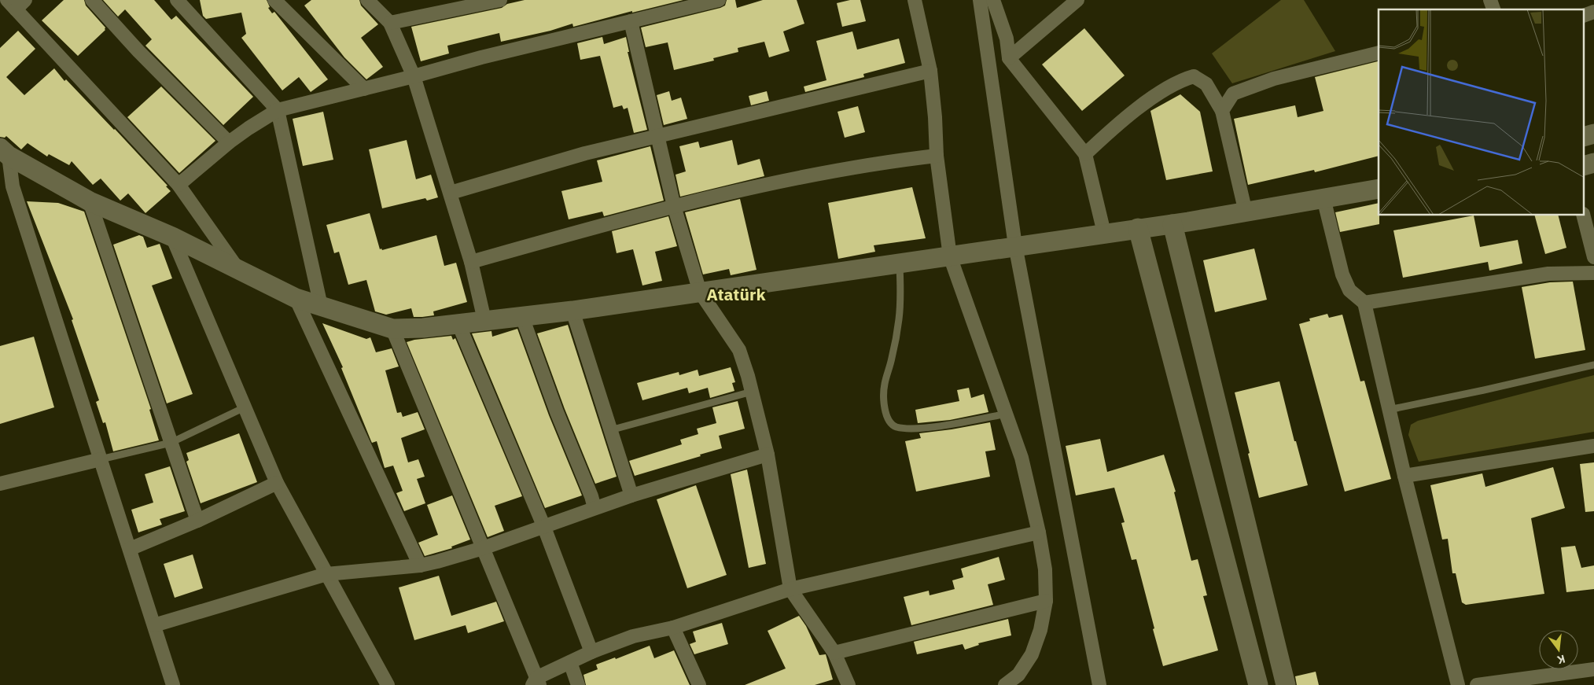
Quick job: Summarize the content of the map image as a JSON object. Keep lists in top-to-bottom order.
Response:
{
  "districts": ["Atatürk"],
  "north": "bottom"
}
